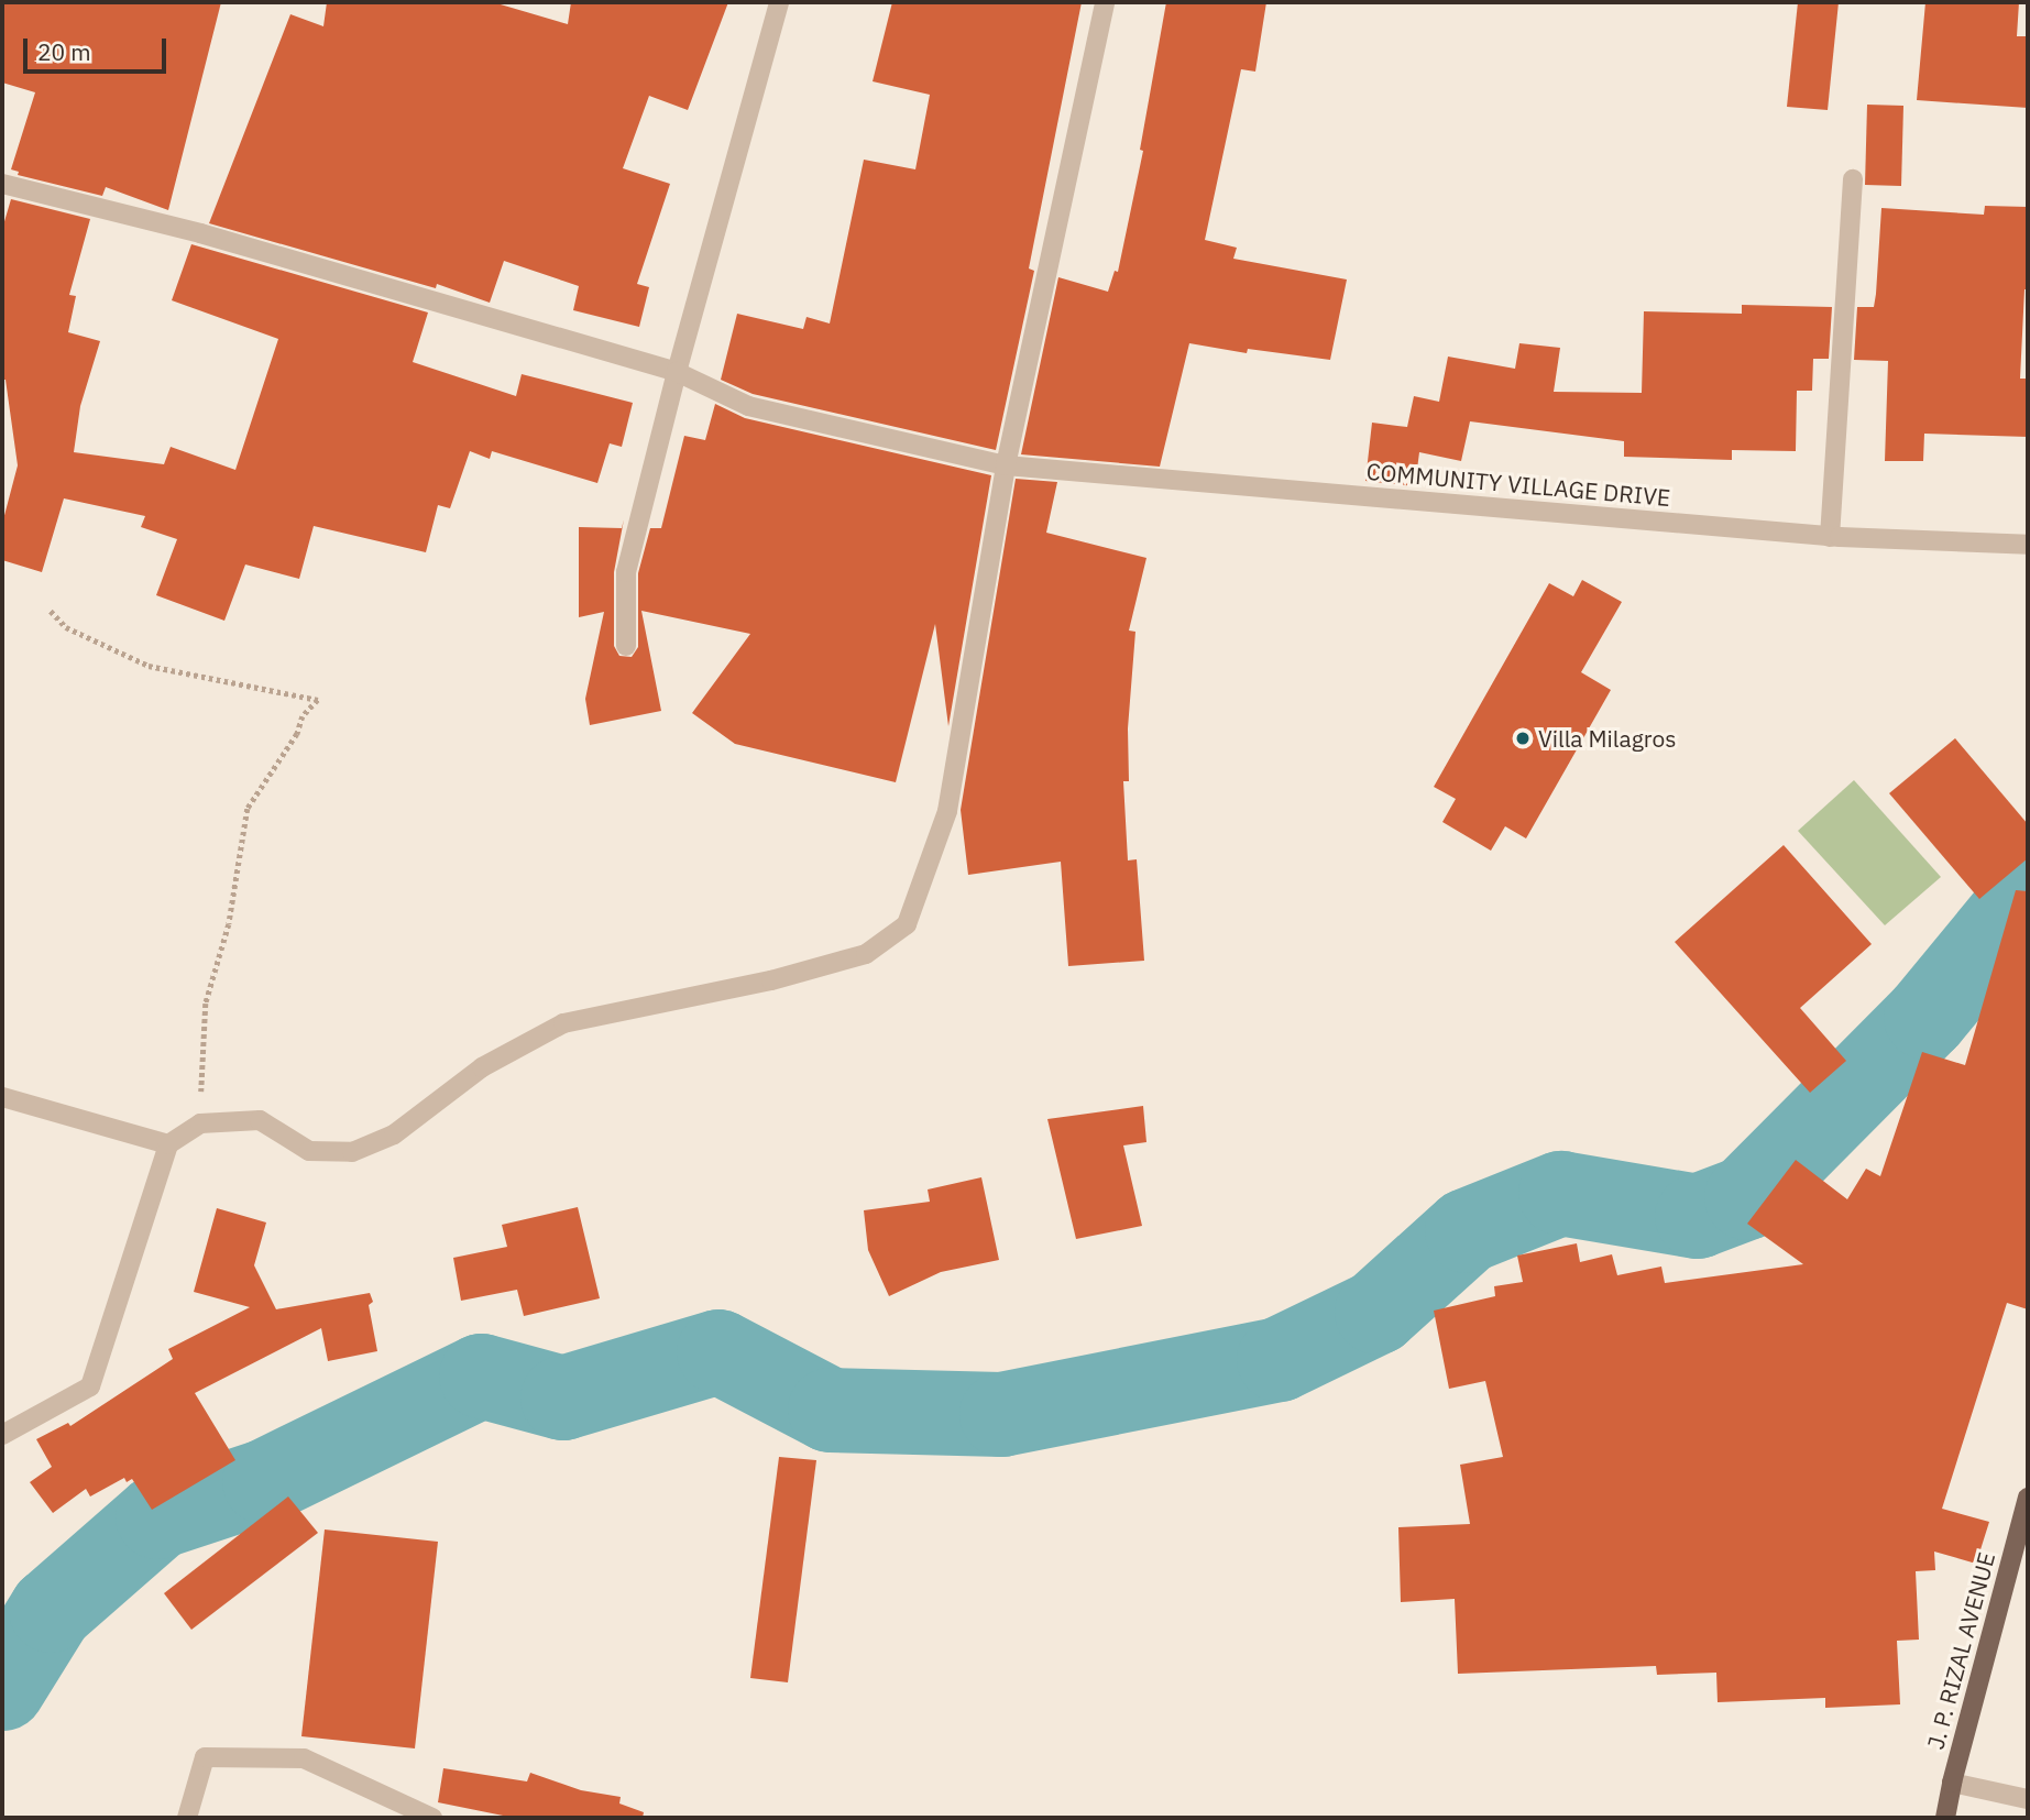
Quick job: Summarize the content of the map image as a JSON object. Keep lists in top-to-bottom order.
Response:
{
  "streets": {
    "main road": ["J. P. RIZAL AVENUE"],
    "street": ["COMMUNITY VILLAGE DRIVE"]
  },
  "places": ["Villa Milagros"],
  "scale_bar": "20 m"
}
